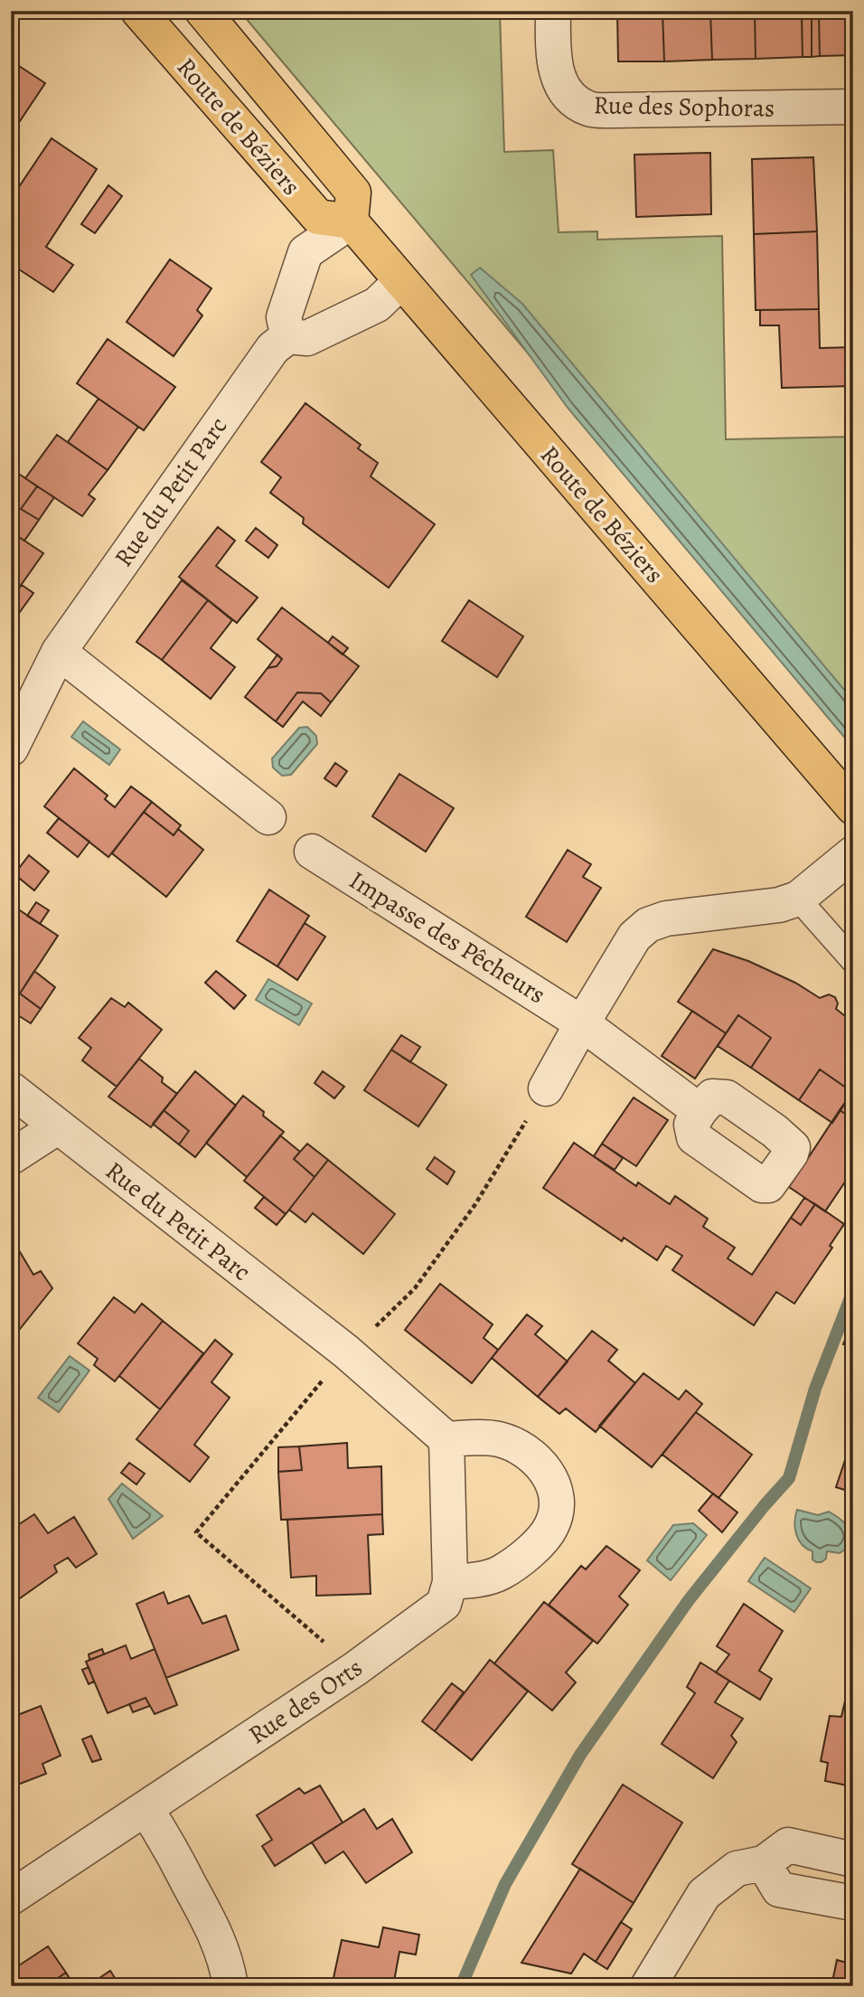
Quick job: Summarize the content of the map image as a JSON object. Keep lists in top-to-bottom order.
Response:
{
  "streets": {
    "main road": ["Route de Béziers"],
    "street": [
      "Rue des Sophoras",
      "Rue du Petit Parc",
      "Impasse des Pêcheurs",
      "Rue des Orts"
    ]
  },
  "crossings": [
    ["Rue du Petit Parc", "Rue des Orts"]
  ]
}
